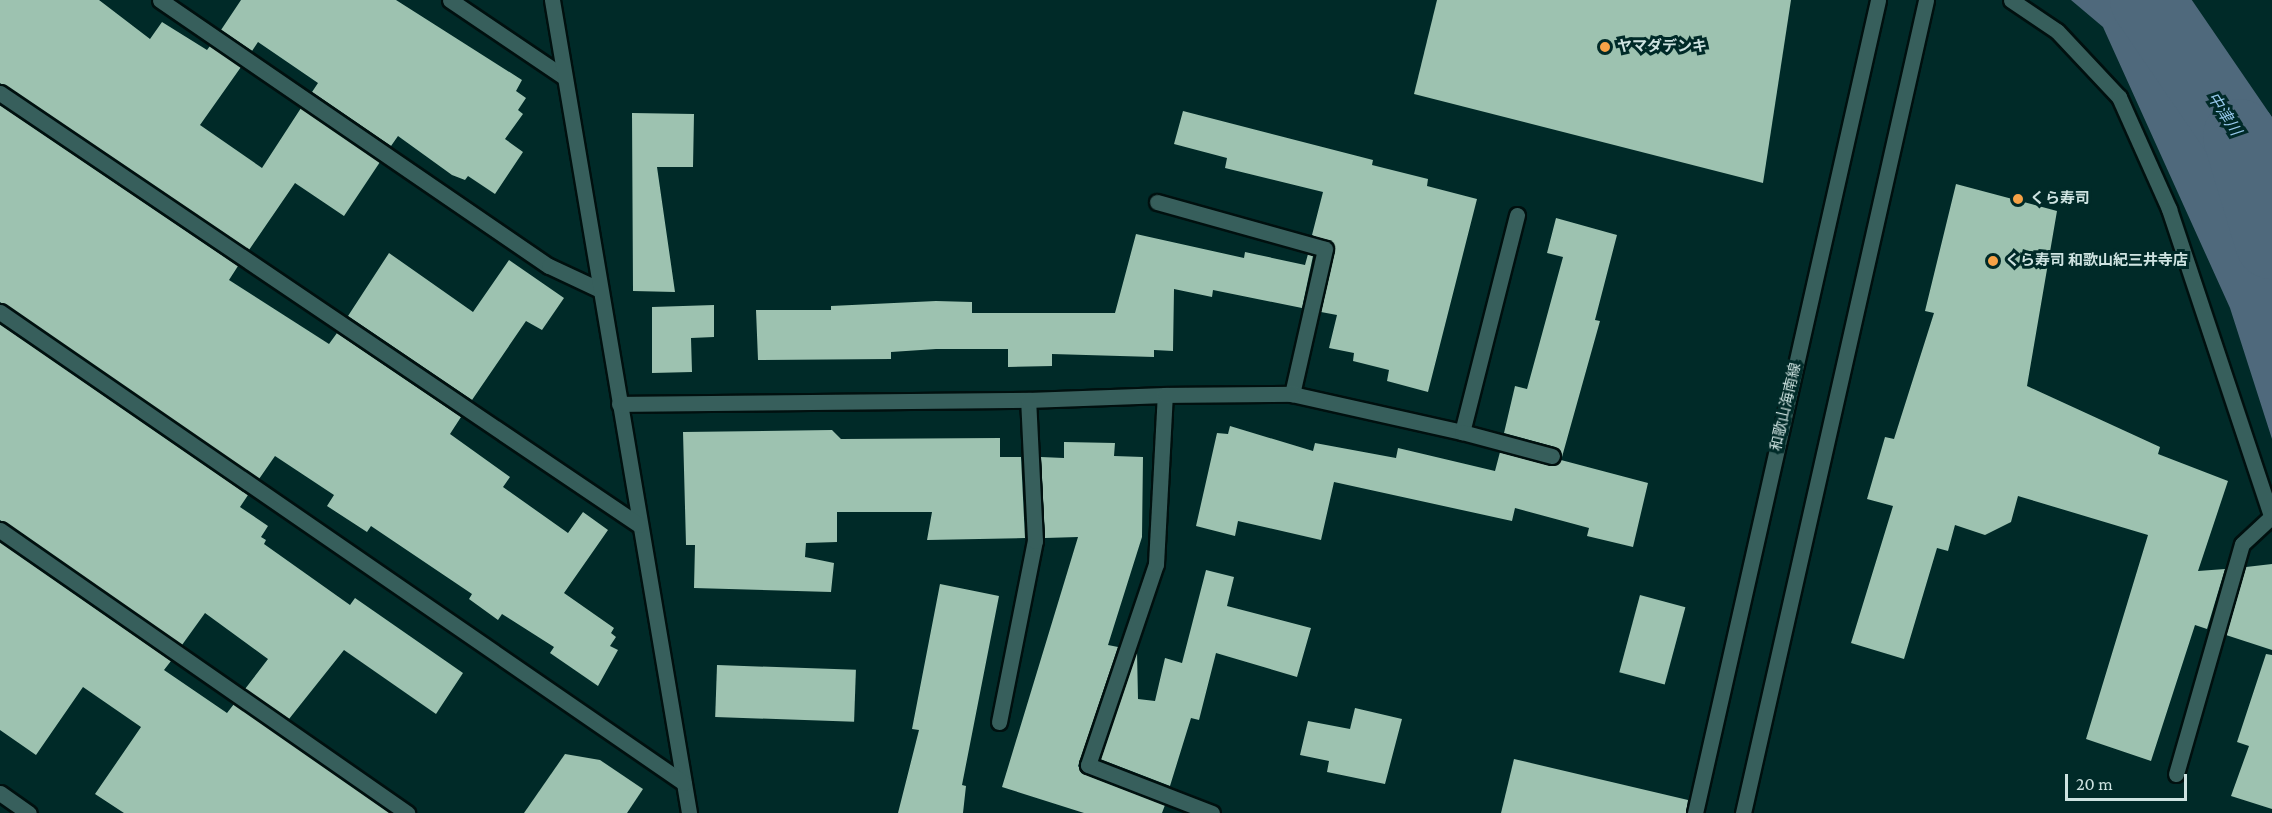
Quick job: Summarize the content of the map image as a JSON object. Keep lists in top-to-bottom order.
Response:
{
  "streets": {
    "street": ["和歌山海南線"]
  },
  "water": ["中津川"],
  "places": ["ヤマダデンキ", "くら寿司", "くら寿司 和歌山紀三井寺店"],
  "scale_bar": "20 m"
}
